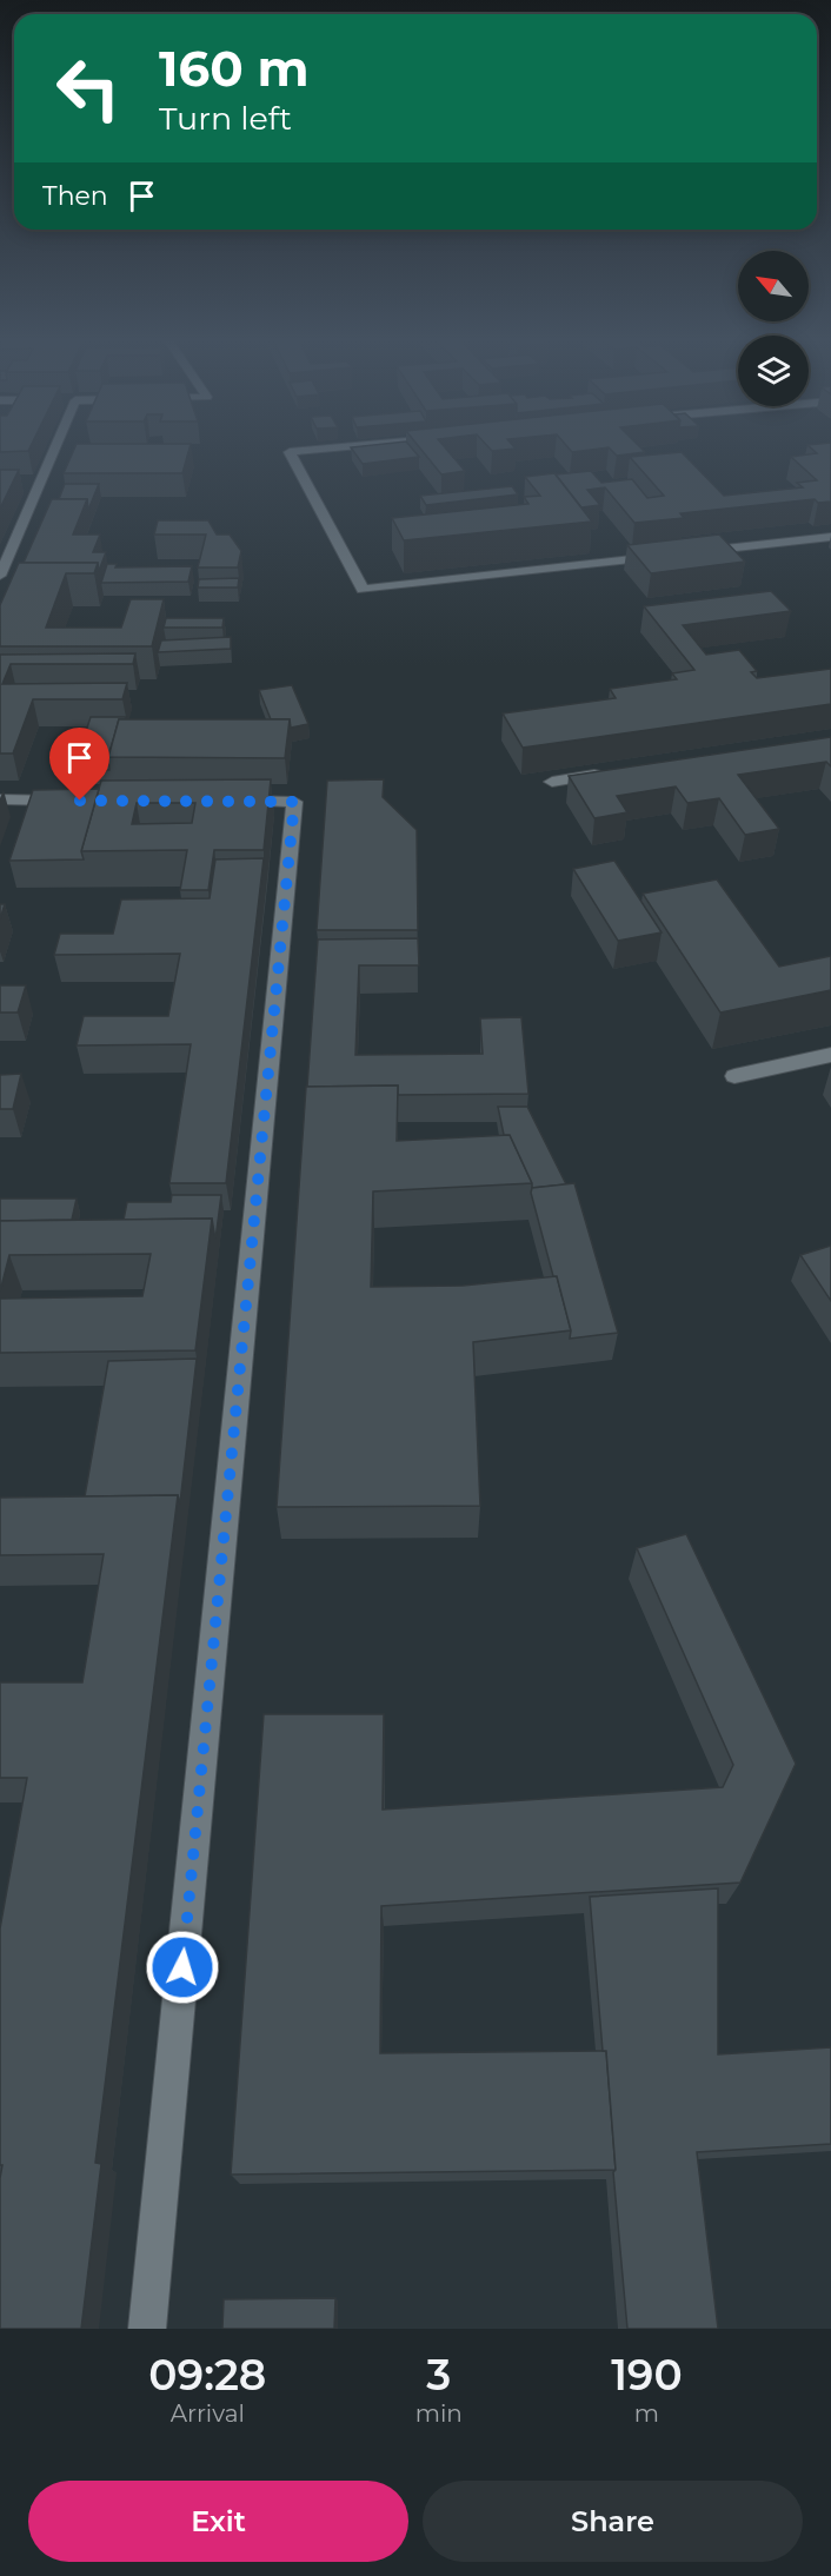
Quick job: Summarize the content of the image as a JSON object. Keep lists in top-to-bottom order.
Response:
{
  "north": "top left",
  "page": {
    "turn": ["160 m", "Turn left"],
    "then": "Then",
    "eta": [
      "09:28",
      "Arrival",
      "3",
      "min",
      "190",
      "m"
    ],
    "buttons": ["Exit", "Share"]
  }
}
